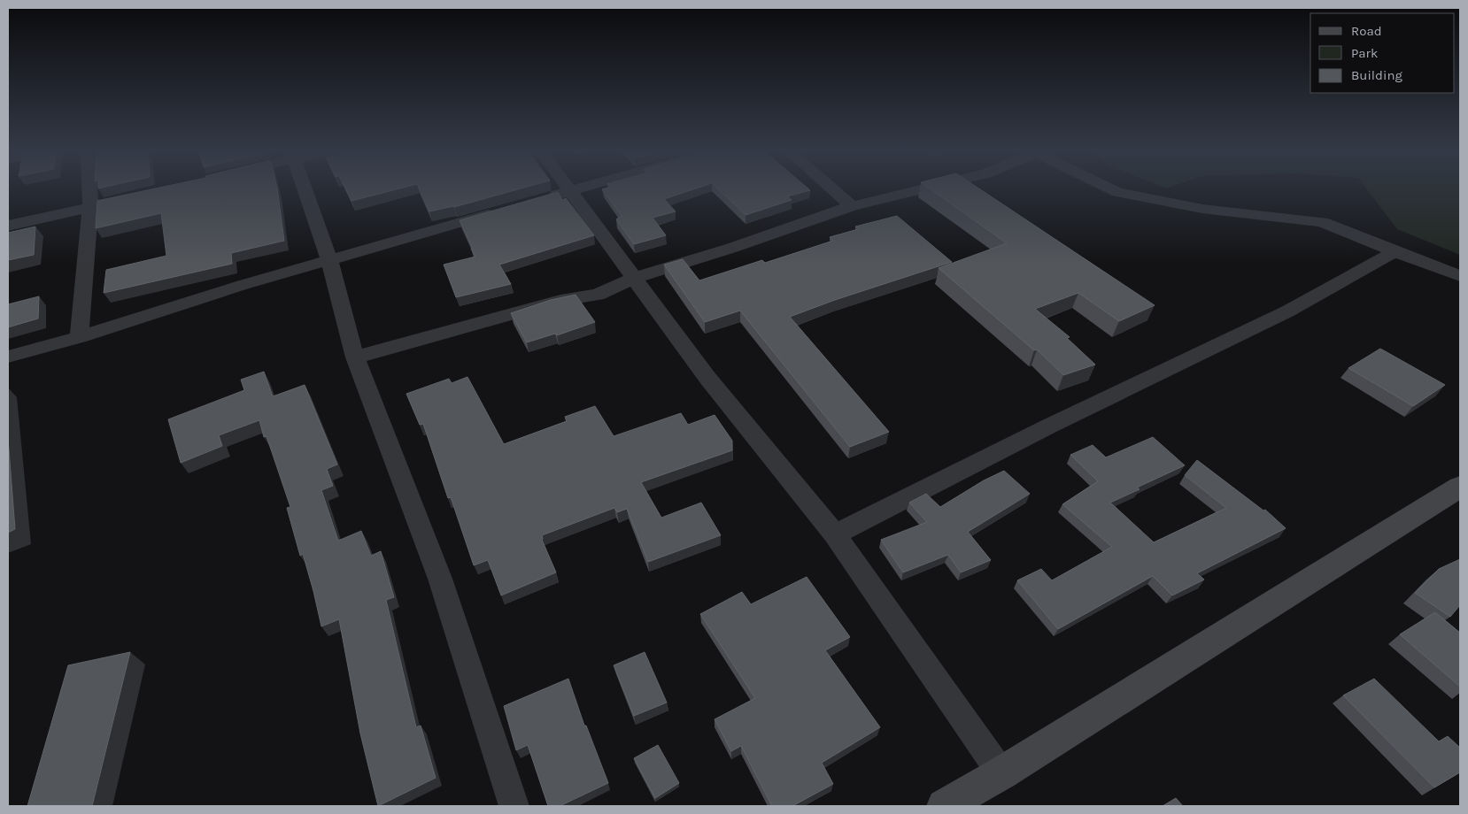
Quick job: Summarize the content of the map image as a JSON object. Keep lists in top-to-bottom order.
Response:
{
  "legend": ["Road", "Park", "Building"]
}
